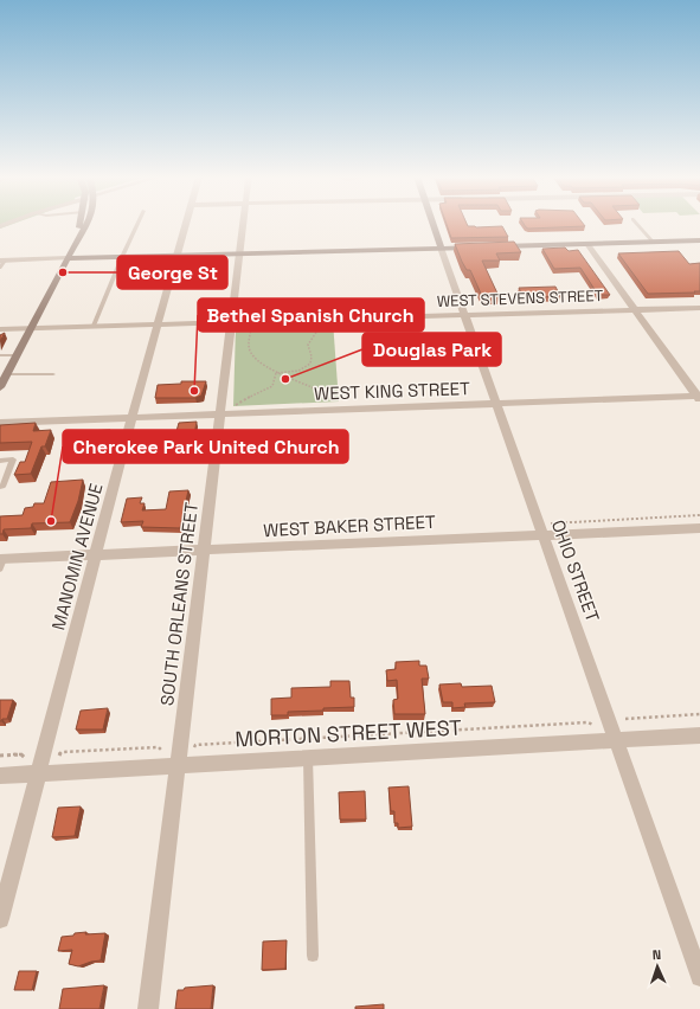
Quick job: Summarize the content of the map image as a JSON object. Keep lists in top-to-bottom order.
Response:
{
  "streets": {
    "street": [
      "WEST STEVENS STREET",
      "WEST KING STREET",
      "WEST BAKER STREET",
      "MANOMIN AVENUE",
      "OHIO STREET",
      "SOUTH ORLEANS STREET",
      "MORTON STREET WEST"
    ]
  },
  "crossings": [
    ["WEST STEVENS STREET", "MANOMIN AVENUE"],
    ["WEST STEVENS STREET", "OHIO STREET"],
    ["WEST STEVENS STREET", "SOUTH ORLEANS STREET"],
    ["WEST KING STREET", "MANOMIN AVENUE"],
    ["WEST KING STREET", "OHIO STREET"],
    ["WEST KING STREET", "SOUTH ORLEANS STREET"],
    ["WEST BAKER STREET", "MANOMIN AVENUE"],
    ["WEST BAKER STREET", "OHIO STREET"],
    ["WEST BAKER STREET", "SOUTH ORLEANS STREET"],
    ["MANOMIN AVENUE", "MORTON STREET WEST"],
    ["OHIO STREET", "MORTON STREET WEST"],
    ["SOUTH ORLEANS STREET", "MORTON STREET WEST"]
  ],
  "places": [
    "George St",
    "Douglas Park",
    "Bethel Spanish Church",
    "Cherokee Park United Church"
  ],
  "north": "top"
}
